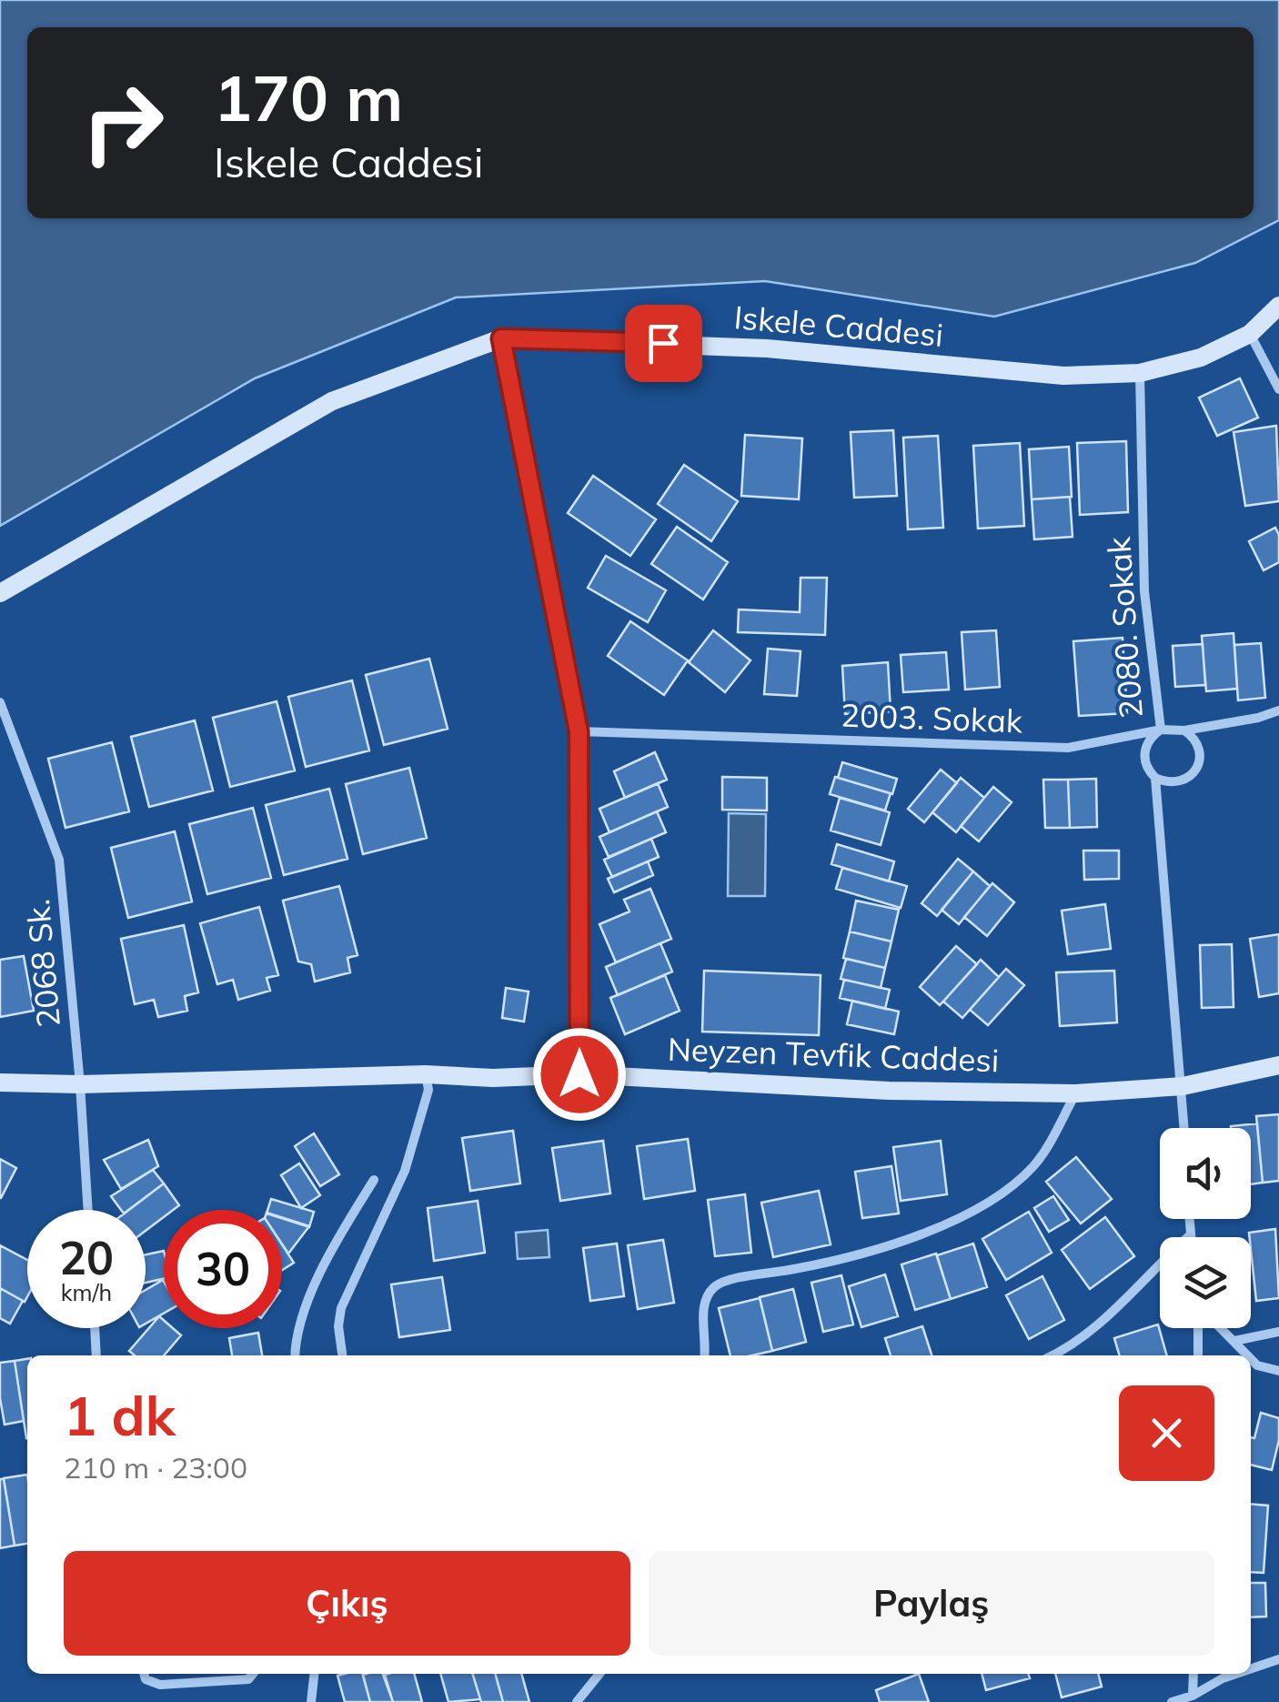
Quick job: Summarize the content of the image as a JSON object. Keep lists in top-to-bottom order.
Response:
{
  "streets": {
    "street": [
      "Iskele Caddesi",
      "2080. Sokak",
      "2003. Sokak",
      "2068 Sk.",
      "Neyzen Tevfik Caddesi"
    ]
  },
  "crossings": [
    ["Iskele Caddesi", "2080. Sokak"],
    ["2080. Sokak", "2003. Sokak"],
    ["2080. Sokak", "Neyzen Tevfik Caddesi"],
    ["2068 Sk.", "Neyzen Tevfik Caddesi"]
  ],
  "page": {
    "turn": ["170 m", "Iskele Caddesi"],
    "speed": "20 km/h",
    "limit": "30",
    "heading": ["1 dk", "210 m · 23:00"],
    "buttons": ["Çıkış", "Paylaş"]
  }
}
